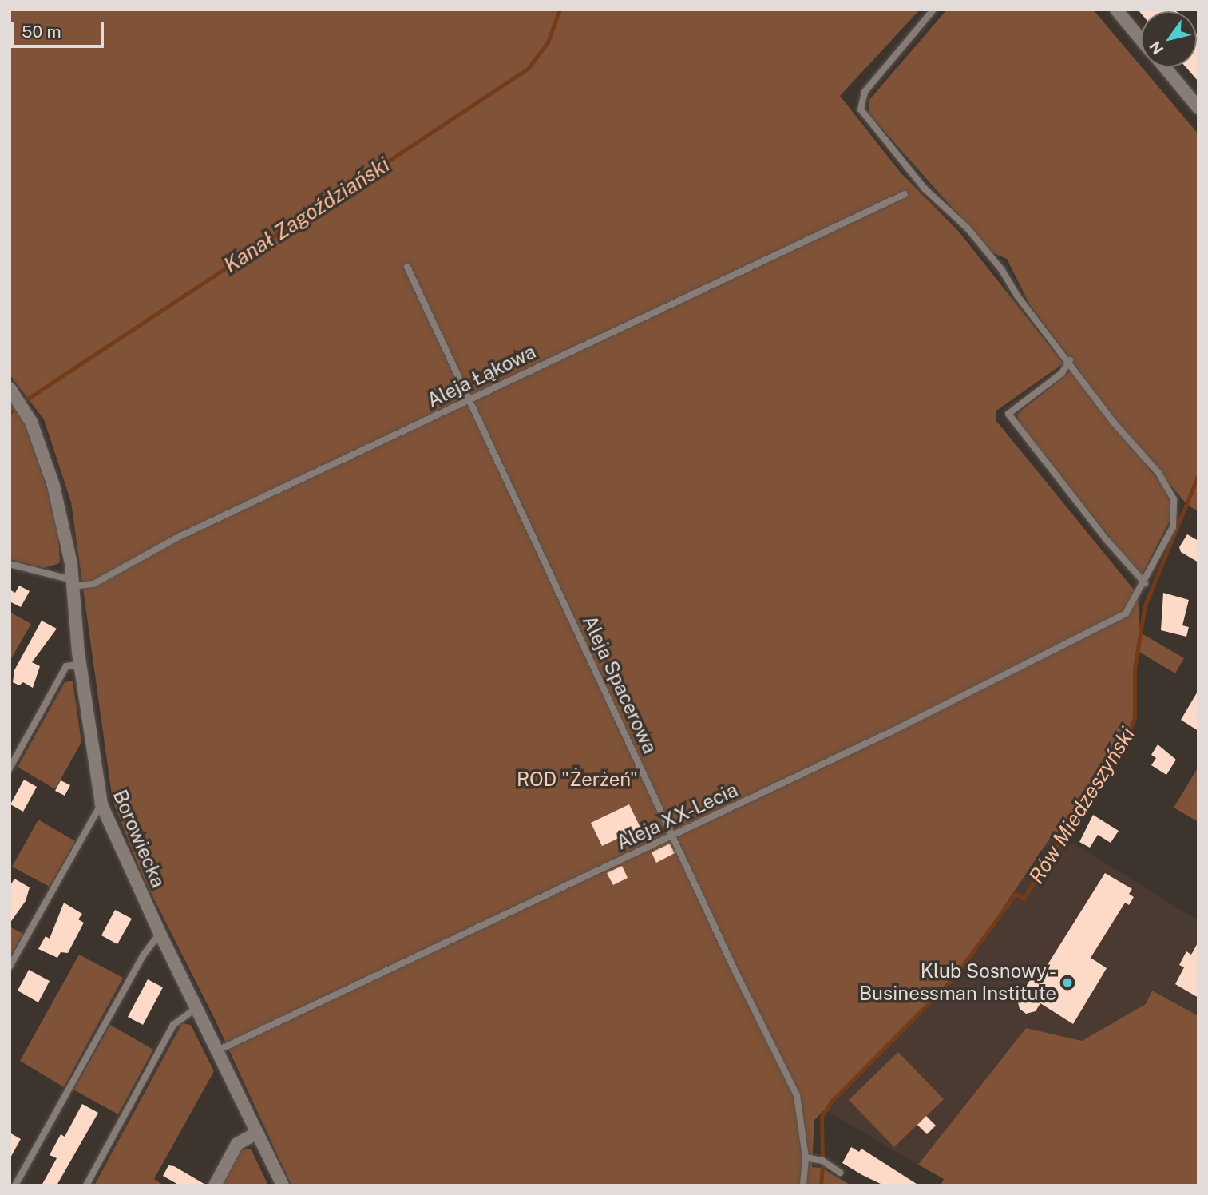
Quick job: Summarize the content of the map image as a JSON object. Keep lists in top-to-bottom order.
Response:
{
  "streets": {
    "street": ["Borowiecka"],
    "lane": ["Aleja Łąkowa", "Aleja Spacerowa", "Aleja XX-Lecia"]
  },
  "crossings": [
    ["Aleja Łąkowa", "Aleja Spacerowa"],
    ["Aleja Łąkowa", "Borowiecka"],
    ["Aleja Spacerowa", "Aleja XX-Lecia"],
    ["Aleja XX-Lecia", "Borowiecka"]
  ],
  "water": ["Kanał Zagoździański", "Rów Miedzeszyński"],
  "parks": ["ROD \"Żerżeń\""],
  "places": ["Klub Sosnowy - Businessman Institute"],
  "scale_bar": "50 m",
  "north": "bottom left"
}
